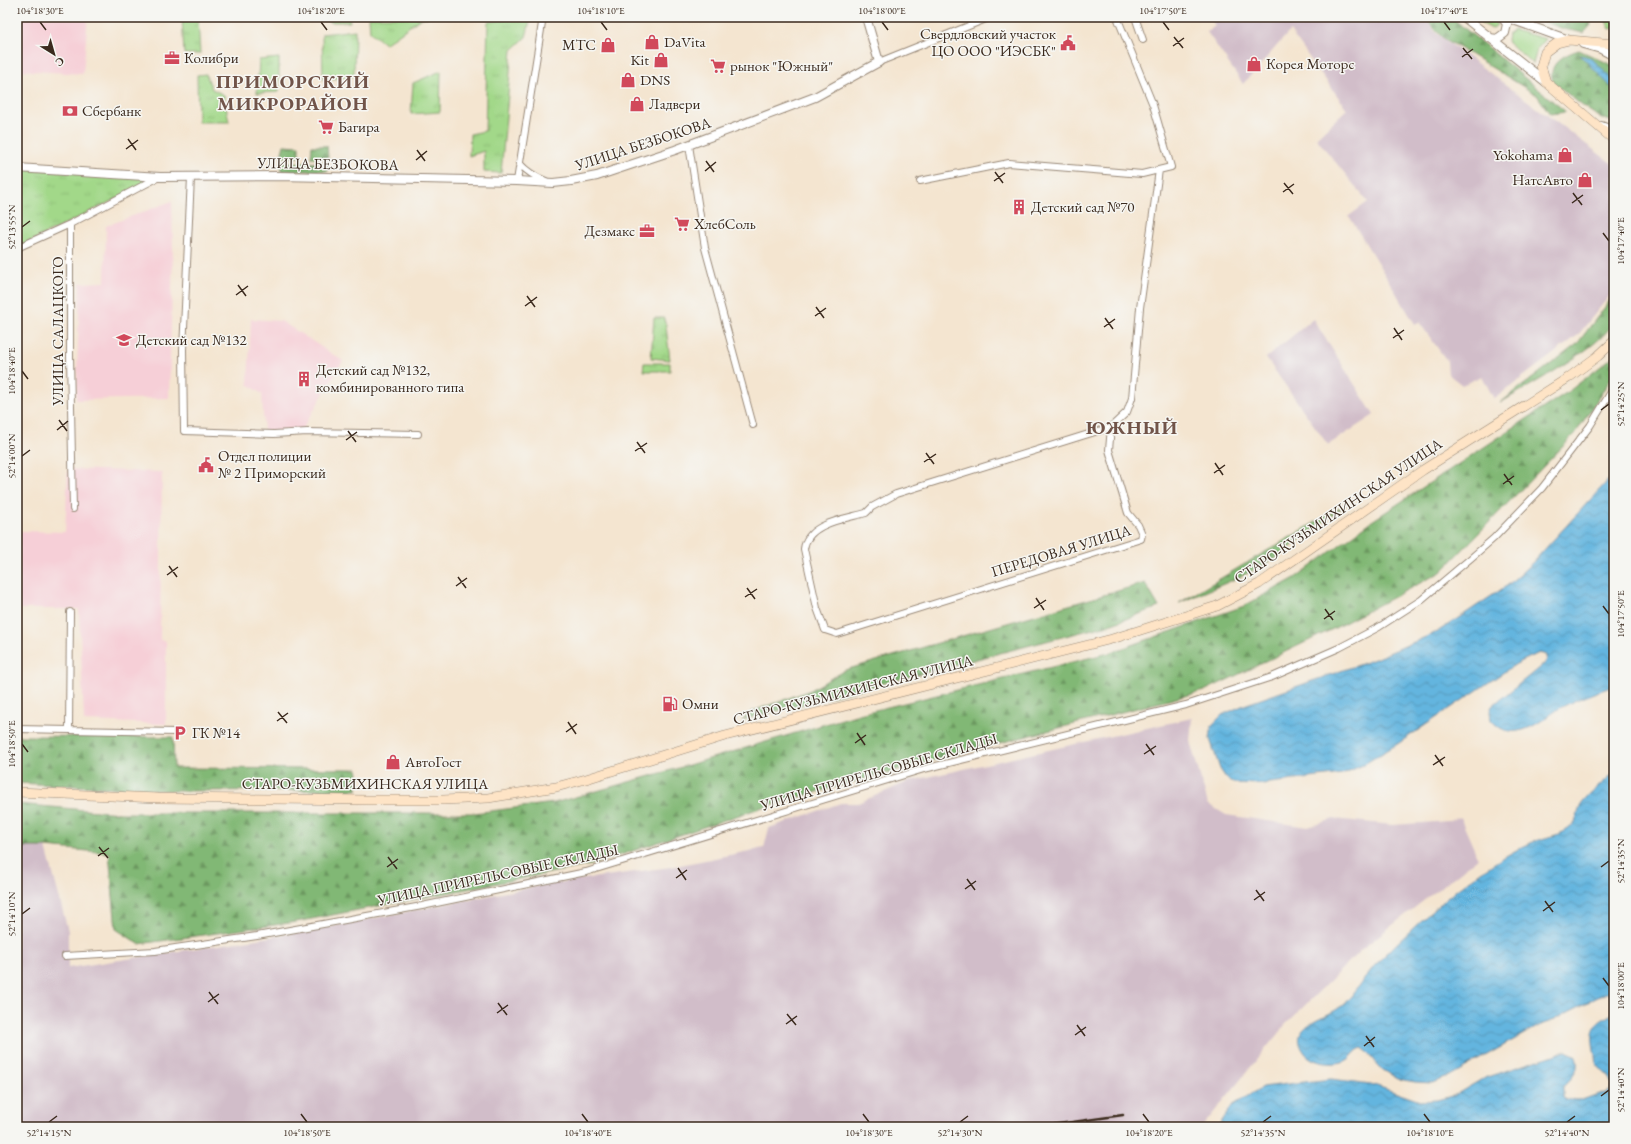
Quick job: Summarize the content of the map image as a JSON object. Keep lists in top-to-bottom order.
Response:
{
  "streets": {
    "main road": ["СТАРО-КУЗЬМИХИНСКАЯ УЛИЦА"],
    "street": [
      "УЛИЦА БЕЗБОКОВА",
      "УЛИЦА САЛАЦКОГО",
      "ПЕРЕДОВАЯ УЛИЦА",
      "УЛИЦА ПРИРЕЛЬСОВЫЕ СКЛАДЫ"
    ]
  },
  "crossings": [
    ["УЛИЦА БЕЗБОКОВА", "УЛИЦА САЛАЦКОГО"]
  ],
  "districts": ["ПРИМОРСКИЙ МИКРОРАЙОН", "ЮЖНЫЙ"],
  "places": {
    "shop": [
      "DaVita",
      "МТС",
      "Kit",
      "Корея Моторс",
      "DNS",
      "Ладвери",
      "Yokohama",
      "НатсАвто",
      "АвтоГост"
    ],
    "public building": ["Свердловский участок ЦО ООО \"ИЭСБК\"", "Отдел полиции № 2 Приморский"],
    "office": ["Колибри", "Дезмакс"],
    "supermarket": ["рынок \"Южный\"", "Багира", "ХлебСоль"],
    "bank": ["Сбербанк"],
    "building": ["Детский сад №70", "Детский сад №132, комбинированного типа"],
    "school or university": ["Детский сад №132"],
    "fuel station": ["Омни"],
    "parking": ["ГК №14"]
  },
  "north": "bottom right",
  "coordinates": [
    "104°18'30\"E",
    "104°18'20\"E",
    "104°18'10\"E",
    "104°18'00\"E",
    "104°17'50\"E",
    "104°17'40\"E",
    "52°13'55\"N",
    "104°18'40\"E",
    "52°14'25\"N",
    "52°14'00\"N",
    "104°18'50\"E",
    "52°14'35\"N",
    "52°14'10\"N",
    "52°14'40\"N",
    "52°14'15\"N",
    "52°14'30\"N"
  ]
}
